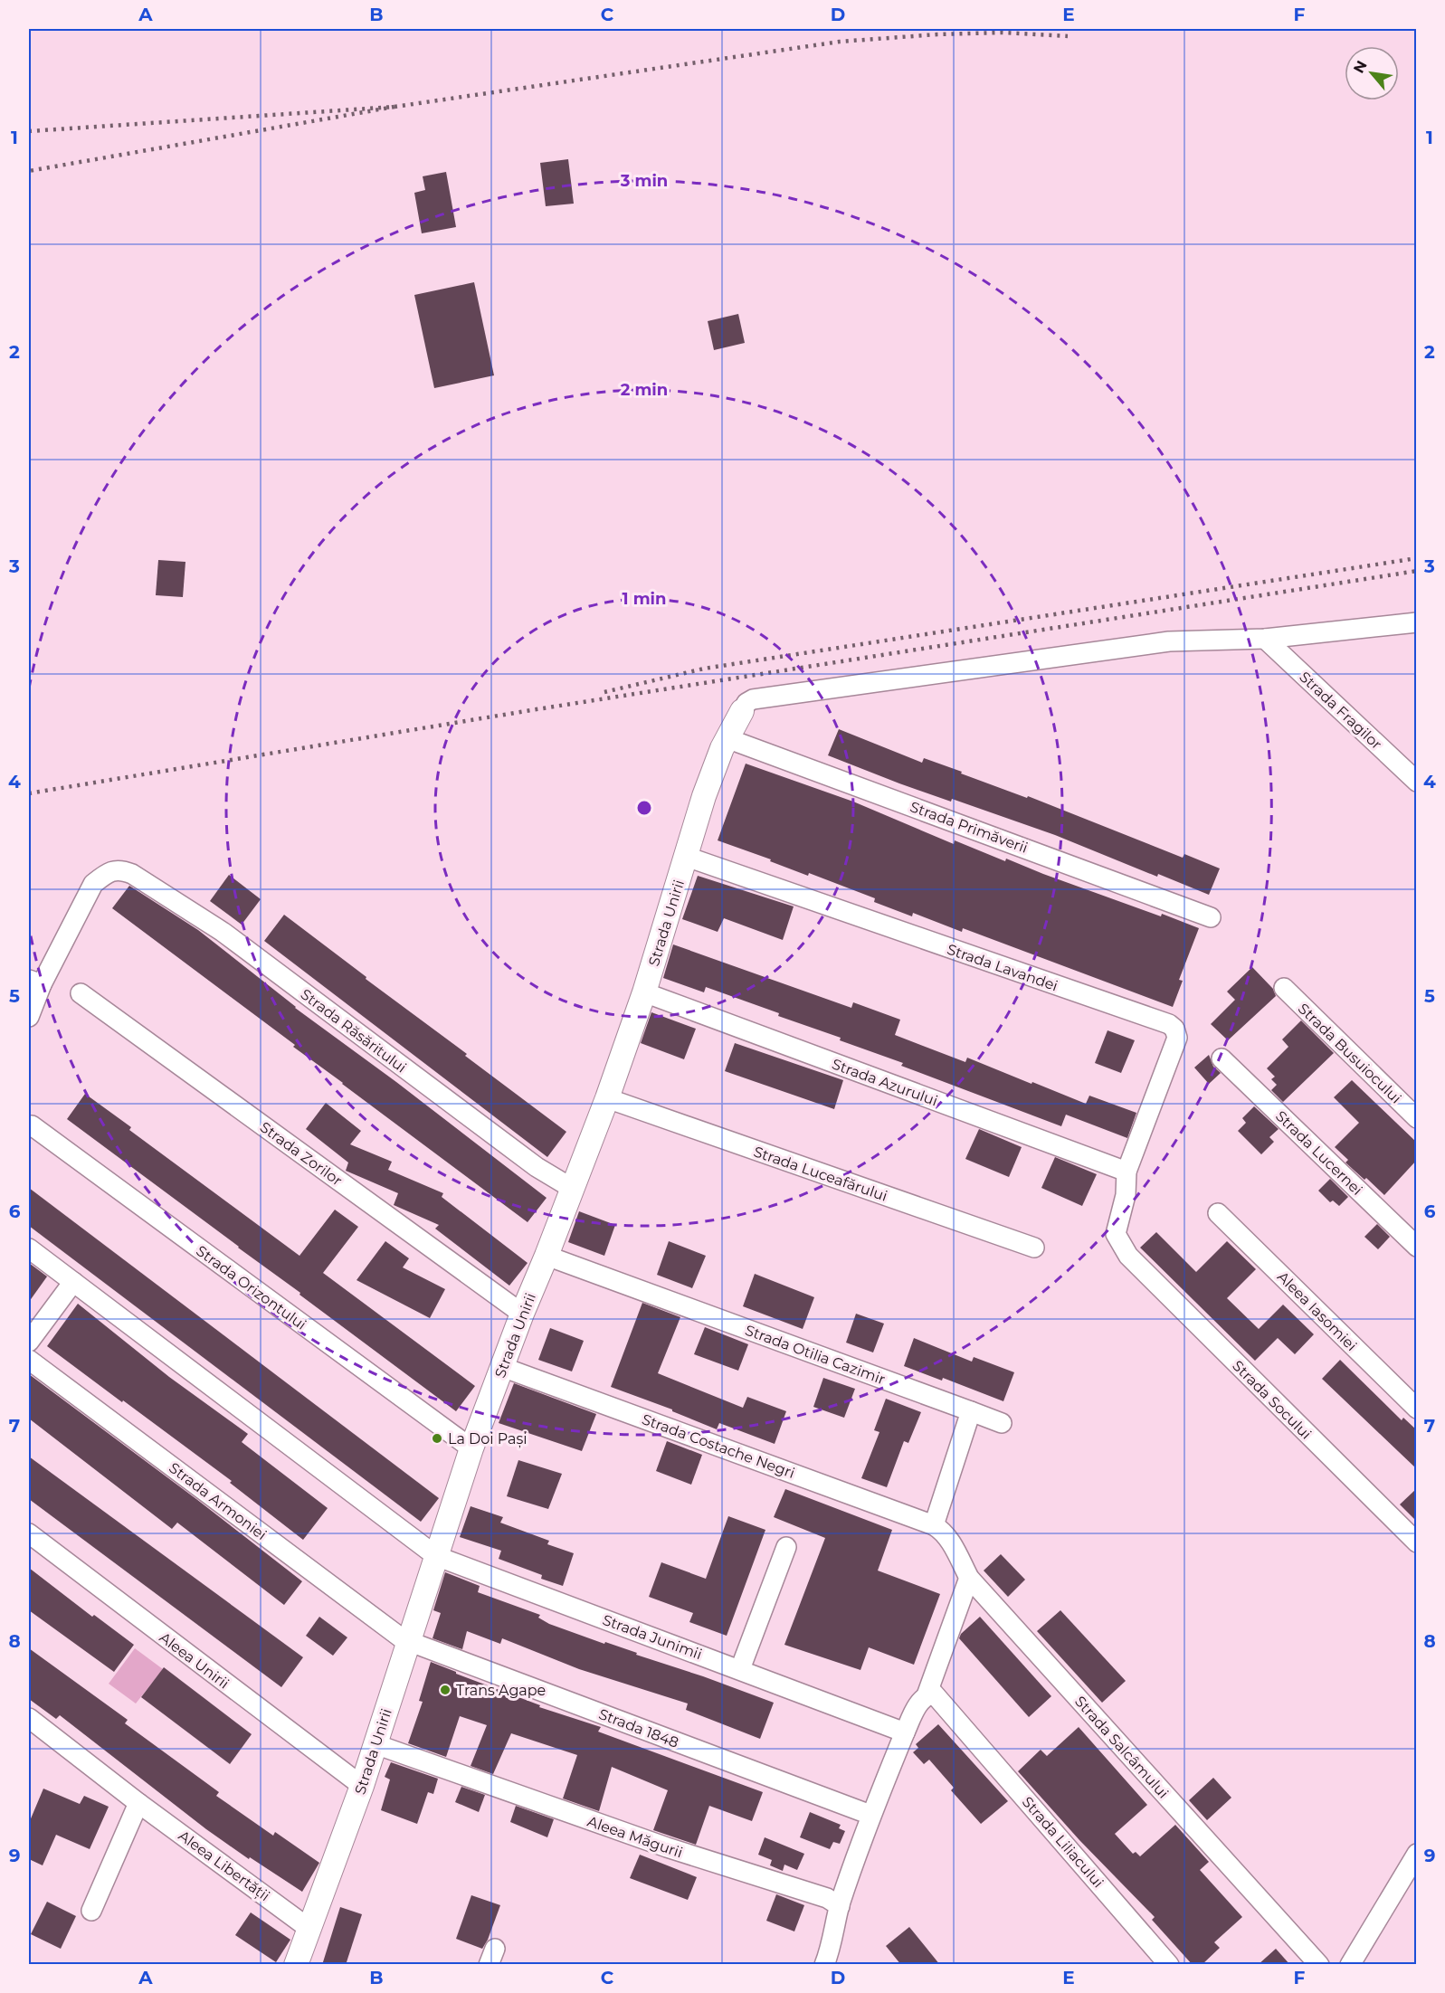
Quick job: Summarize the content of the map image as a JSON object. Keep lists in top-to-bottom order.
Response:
{
  "streets": {
    "street": [
      "Strada Fragilor",
      "Strada Primăverii",
      "Strada Unirii",
      "Strada Lavandei",
      "Strada Răsăritului",
      "Strada Busuiocului",
      "Strada Azurului",
      "Strada Lucernei",
      "Strada Zorilor",
      "Strada Luceafǎrului",
      "Strada Orizontului",
      "Aleea Iasomiei",
      "Strada Otilia Cazimir",
      "Strada Socului",
      "Strada Costache Negri",
      "Strada Armoniei",
      "Strada Junimii",
      "Aleea Unirii",
      "Strada 1848",
      "Strada Salcâmului",
      "Aleea Măgurii",
      "Strada Liliacului",
      "Aleea Libertății"
    ]
  },
  "crossings": [
    ["Strada Primăverii", "Strada Unirii"],
    ["Strada Unirii", "Strada Lavandei"],
    ["Strada Unirii", "Strada Răsăritului"],
    ["Strada Unirii", "Strada Azurului"],
    ["Strada Unirii", "Strada Zorilor"],
    ["Strada Unirii", "Strada Luceafǎrului"],
    ["Strada Unirii", "Strada Orizontului"],
    ["Strada Unirii", "Strada Otilia Cazimir"],
    ["Strada Unirii", "Strada Costache Negri"],
    ["Strada Unirii", "Strada Armoniei"],
    ["Strada Unirii", "Strada Junimii"],
    ["Strada Unirii", "Aleea Unirii"],
    ["Strada Unirii", "Strada 1848"],
    ["Strada Unirii", "Aleea Măgurii"],
    ["Strada Unirii", "Aleea Libertății"],
    ["Strada Lavandei", "Strada Azurului"],
    ["Strada Lavandei", "Strada Socului"],
    ["Strada Azurului", "Strada Socului"],
    ["Strada Costache Negri", "Strada Salcâmului"],
    ["Strada Armoniei", "Strada 1848"]
  ],
  "places": ["La Doi Pași", "Trans Agape"],
  "north": "top left",
  "grid": {
    "columns": [
      "A",
      "B",
      "C",
      "D",
      "E",
      "F"
    ],
    "rows": [
      "1",
      "2",
      "3",
      "4",
      "5",
      "6",
      "7",
      "8",
      "9"
    ]
  },
  "rings": ["3 min", "2 min", "1 min"]
}
